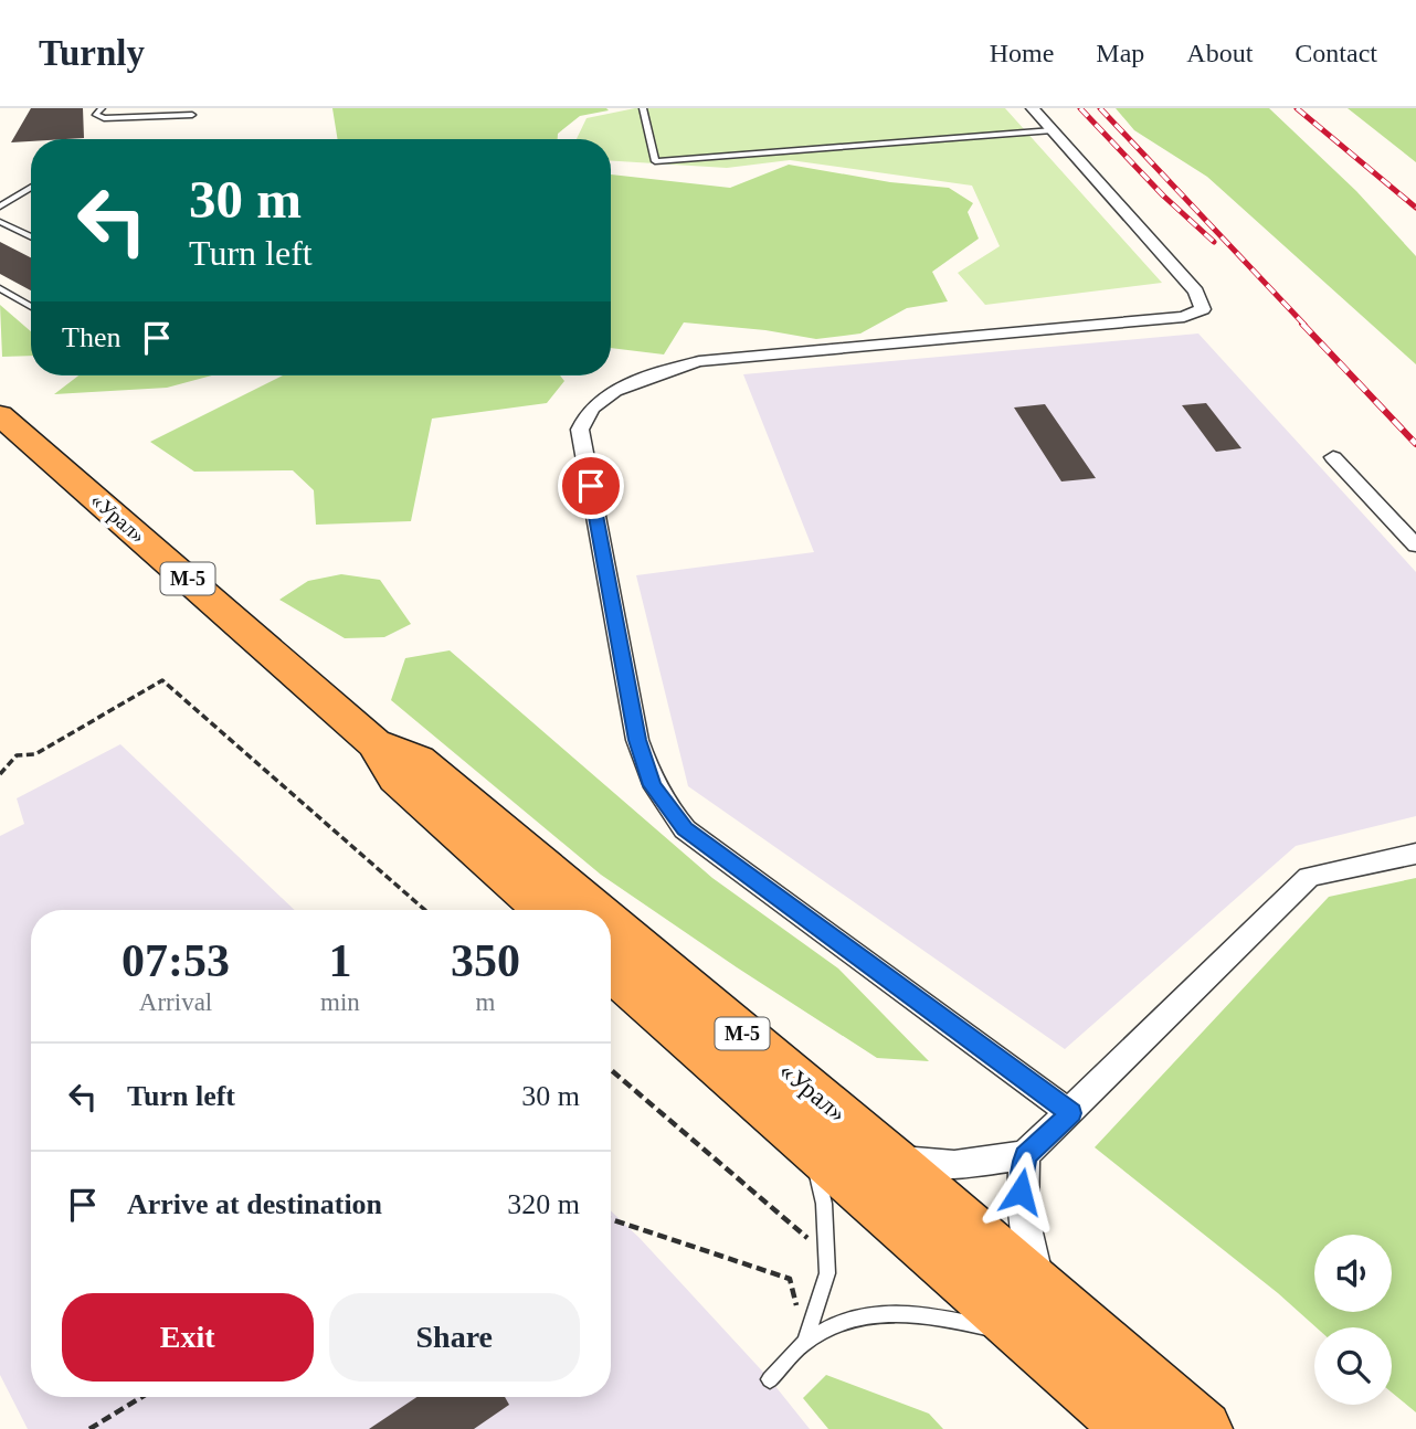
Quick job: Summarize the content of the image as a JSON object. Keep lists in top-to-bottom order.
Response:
{
  "streets": {
    "highway": ["«Урал»", "М-5"]
  },
  "page": {
    "header": "Turnly",
    "nav": [
      "Home",
      "Map",
      "About",
      "Contact"
    ],
    "turn": ["30 m", "Turn left"],
    "then": "Then",
    "eta": [
      "07:53",
      "Arrival",
      "1",
      "min",
      "350",
      "m"
    ],
    "list": [
      {
        "name": "Turn left",
        "value": "30 m"
      },
      {
        "name": "Arrive at destination",
        "value": "320 m"
      }
    ],
    "buttons": ["Exit", "Share"]
  }
}
